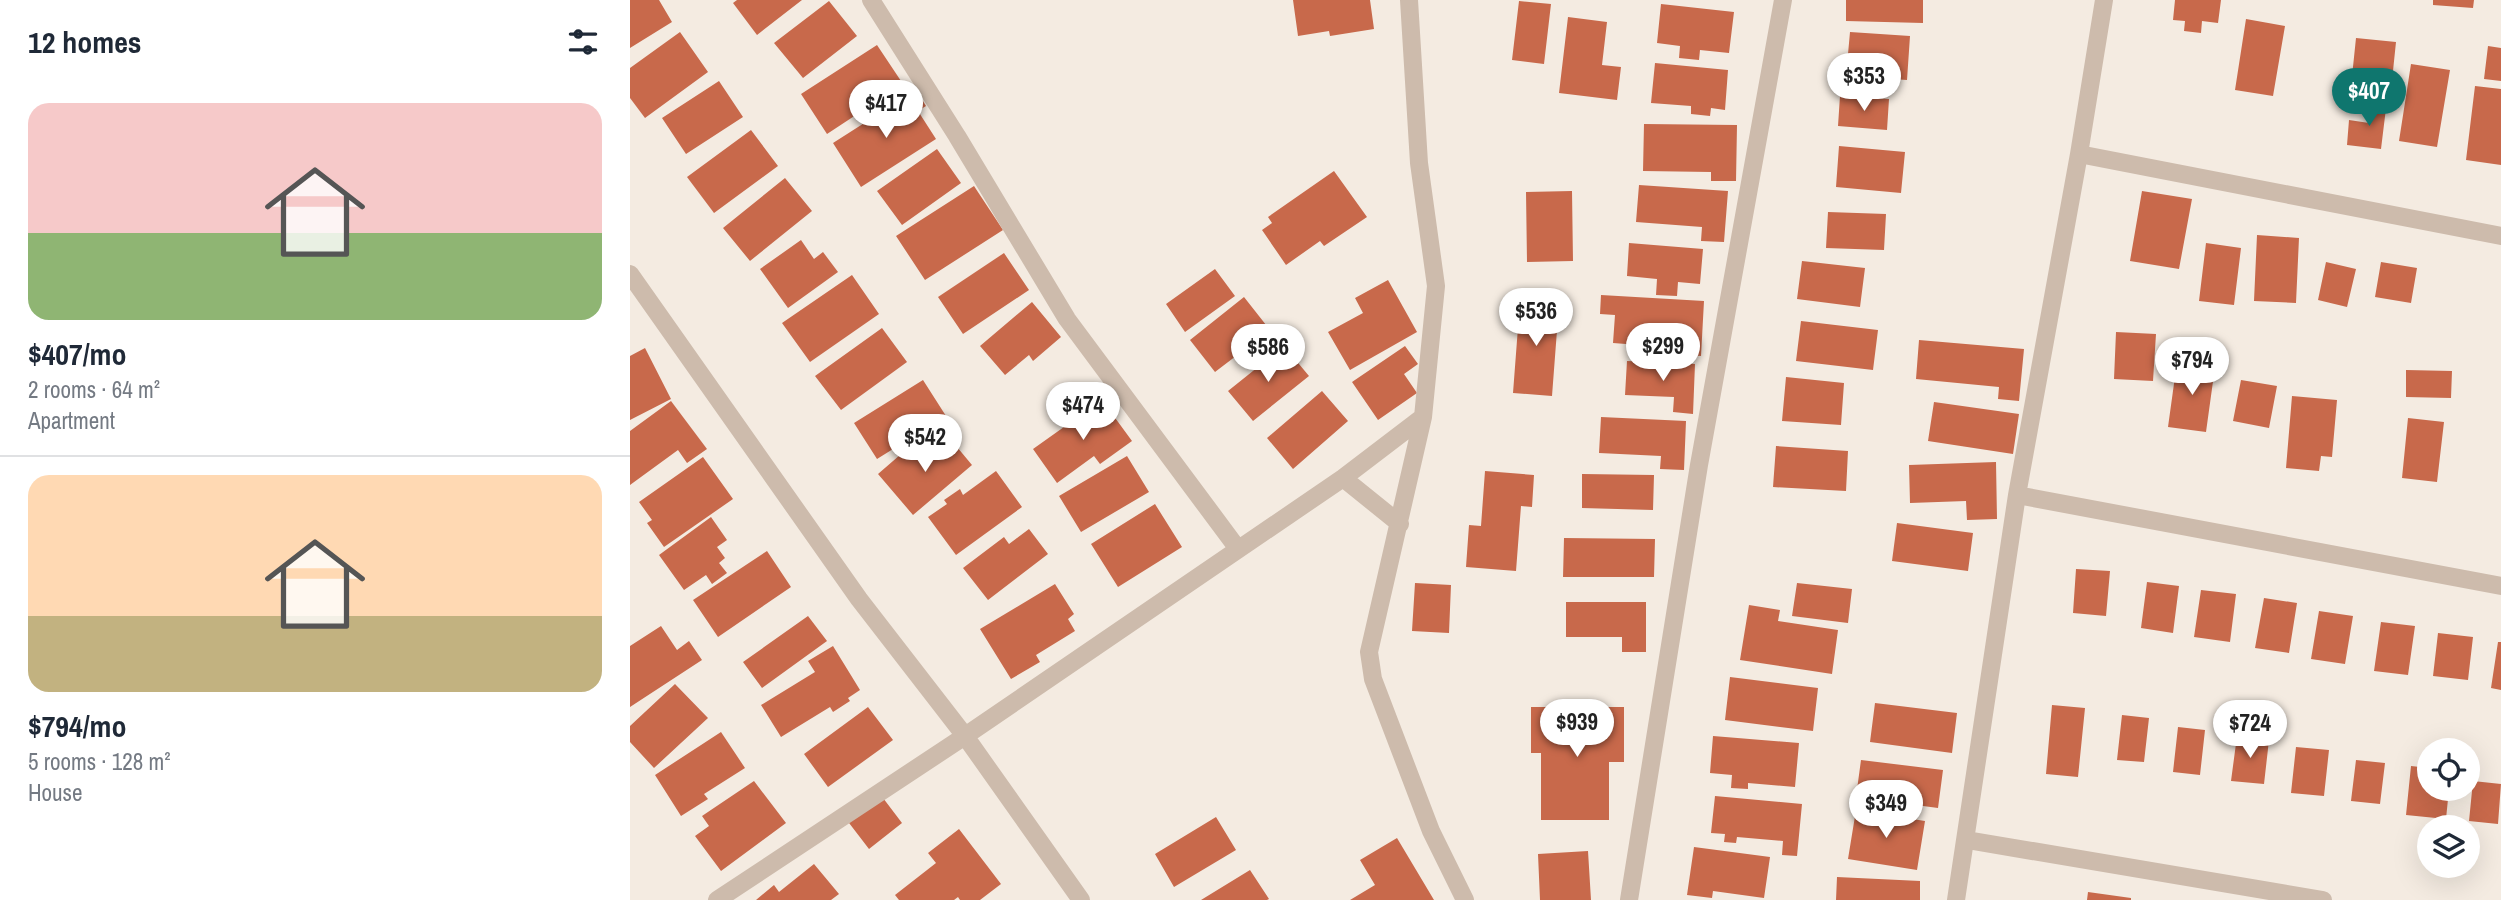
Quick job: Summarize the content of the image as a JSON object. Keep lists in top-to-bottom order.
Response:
{
  "page": {
    "heading": "12 homes",
    "price": [
      "$353",
      "$407",
      "$417",
      "$536",
      "$299",
      "$586",
      "$794",
      "$474",
      "$542",
      "$939",
      "$724",
      "$349"
    ],
    "list": [
      {
        "name": "$407/mo",
        "note": "2 rooms · 64 m² · Apartment"
      },
      {
        "name": "$794/mo",
        "note": "5 rooms · 128 m² · House"
      }
    ]
  }
}
